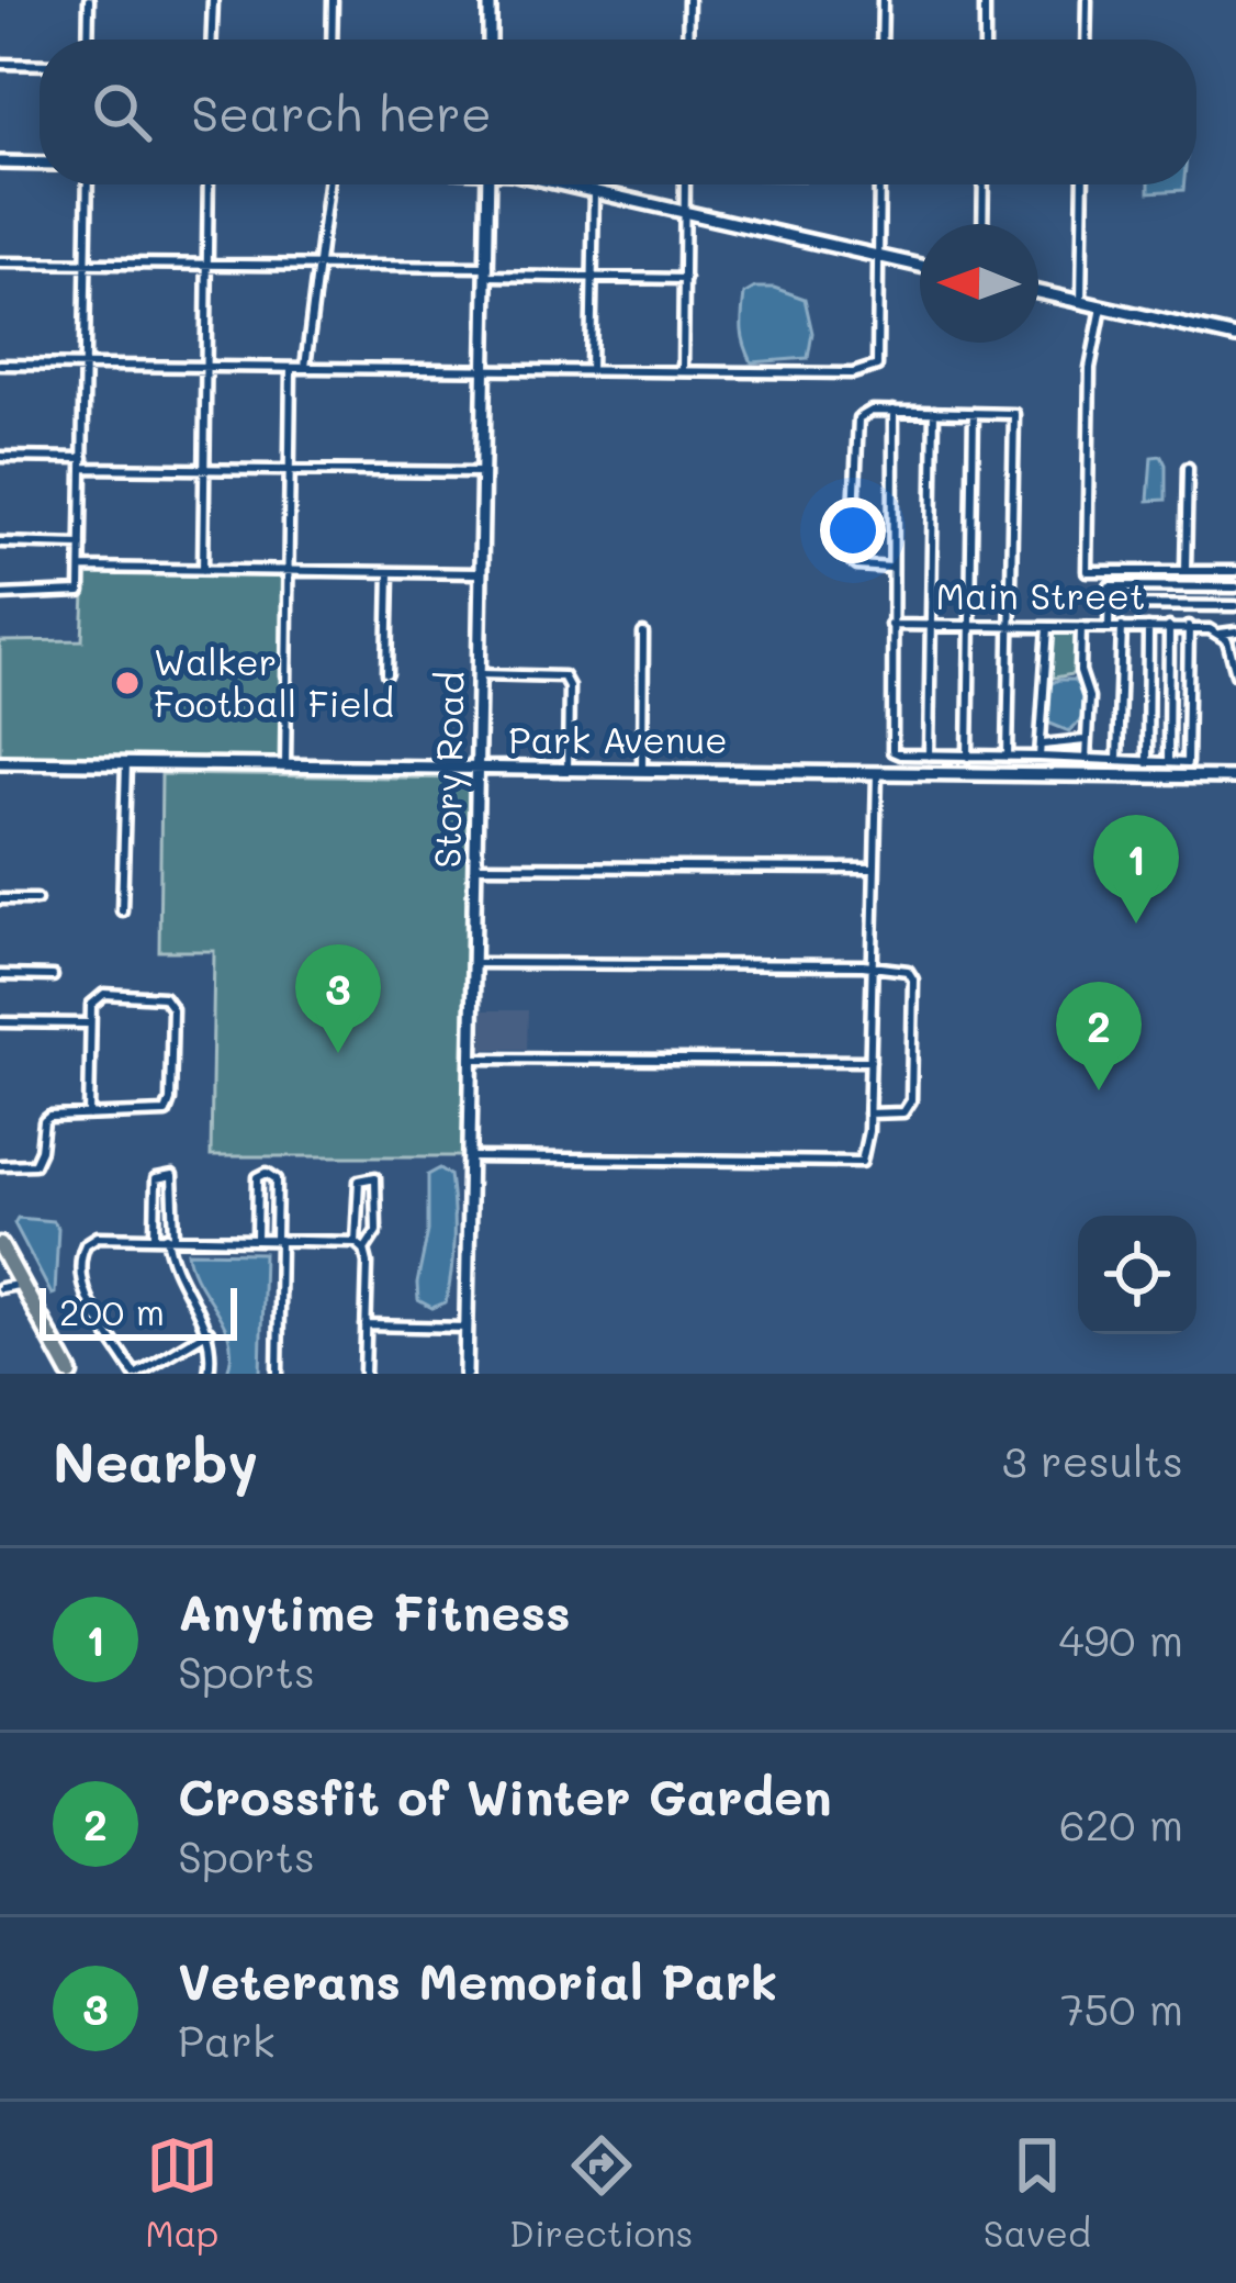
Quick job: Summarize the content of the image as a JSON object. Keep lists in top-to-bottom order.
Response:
{
  "streets": {
    "street": ["Main Street", "Park Avenue", "Story Road"]
  },
  "crossings": [
    ["Park Avenue", "Story Road"]
  ],
  "places": ["Walker Football Field"],
  "scale_bar": "200 m",
  "north": "left",
  "page": {
    "search": "Search here",
    "pins": ["1", "3", "2"],
    "scale": "200 m",
    "heading": ["Nearby", "3 results"],
    "list": [
      {
        "mark": "1",
        "name": "Anytime Fitness",
        "note": "Sports",
        "value": "490 m"
      },
      {
        "mark": "2",
        "name": "Crossfit of Winter Garden",
        "note": "Sports",
        "value": "620 m"
      },
      {
        "mark": "3",
        "name": "Veterans Memorial Park",
        "note": "Park",
        "value": "750 m"
      }
    ],
    "nav": ["Map", "Directions", "Saved"]
  }
}
